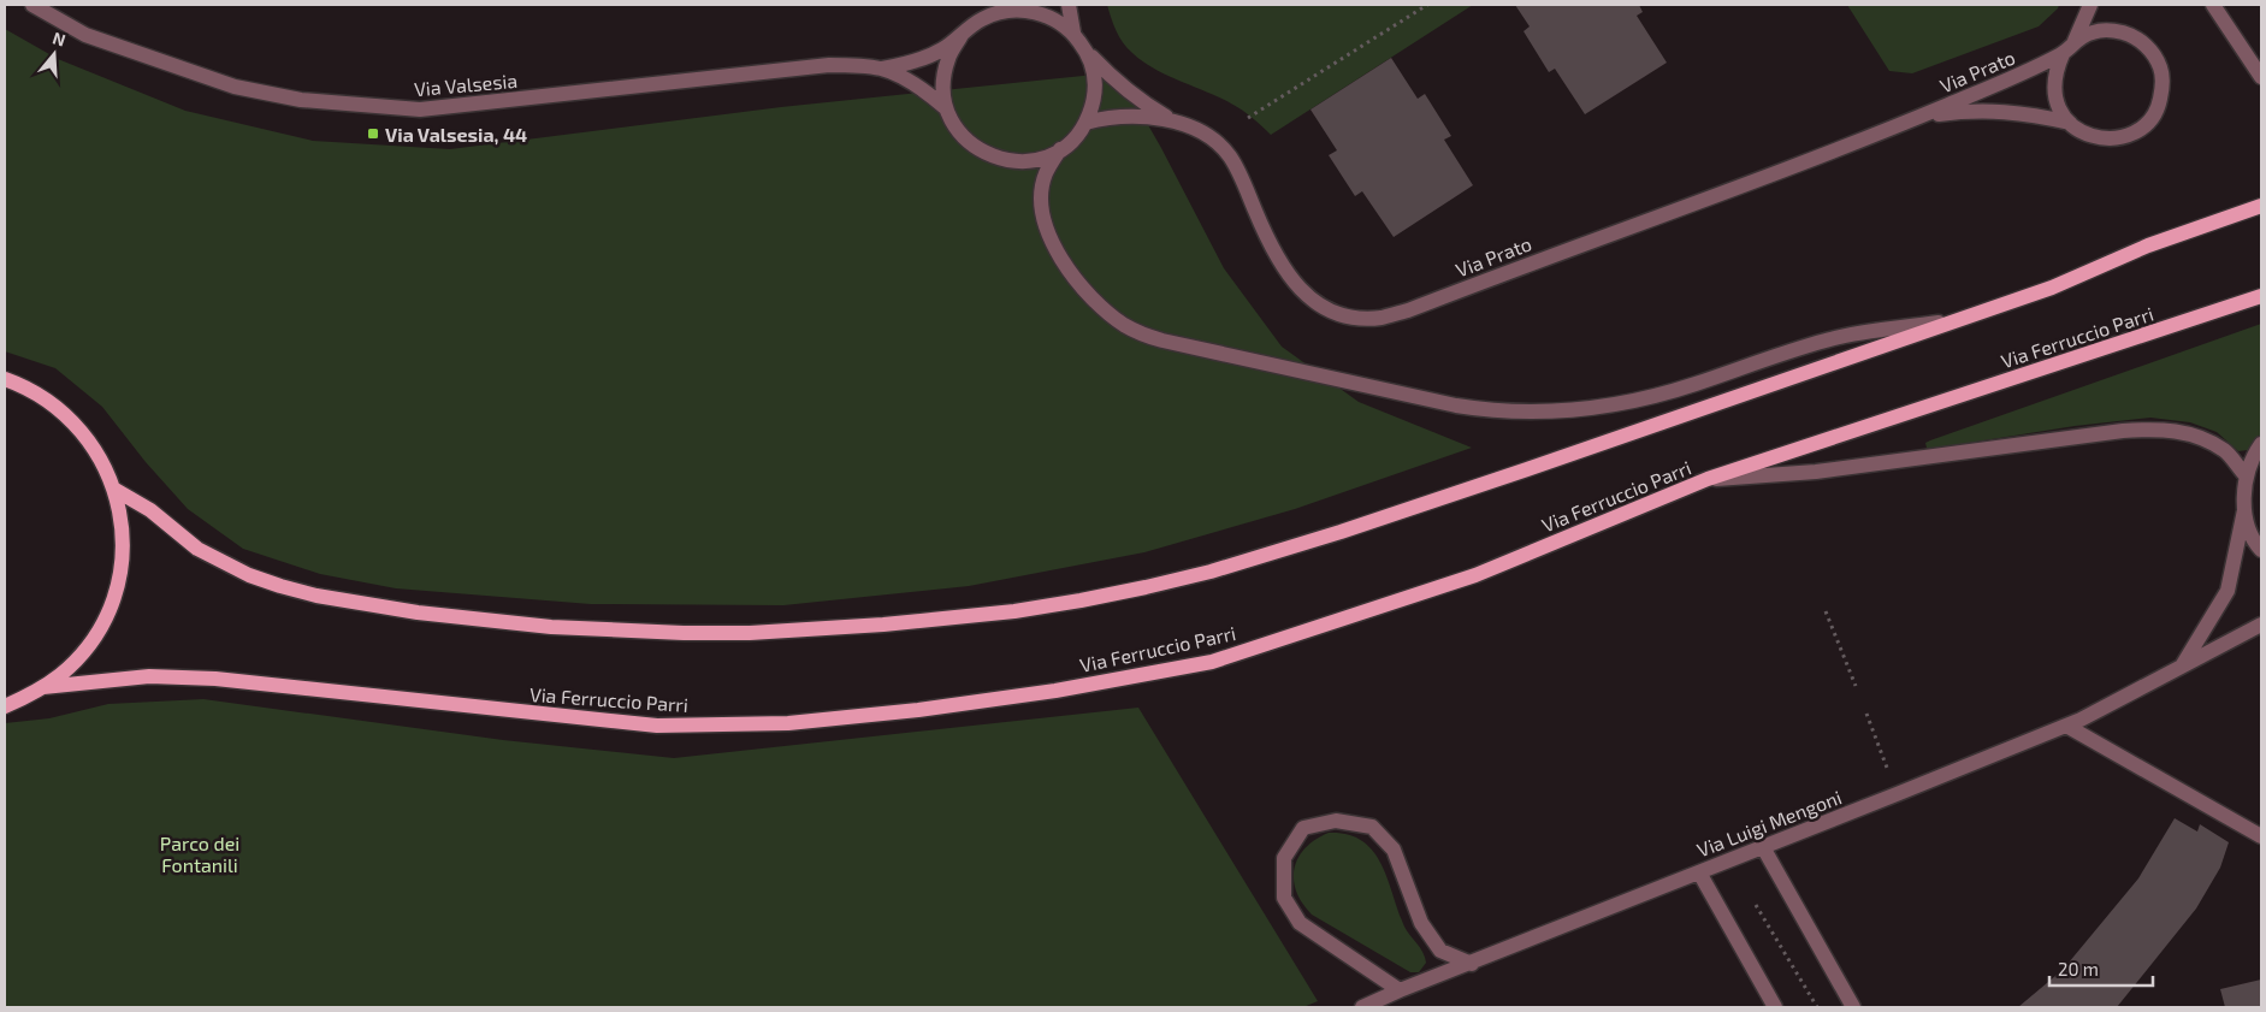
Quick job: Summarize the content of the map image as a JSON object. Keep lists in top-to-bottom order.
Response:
{
  "streets": {
    "main road": ["Via Ferruccio Parri"],
    "street": ["Via Prato", "Via Valsesia", "Via Luigi Mengoni"]
  },
  "crossings": [
    ["Via Prato", "Via Valsesia"]
  ],
  "parks": ["Parco dei Fontanili"],
  "places": {
    "transit": ["Via Valsesia, 44"]
  },
  "scale_bar": "20 m",
  "north": "top"
}
